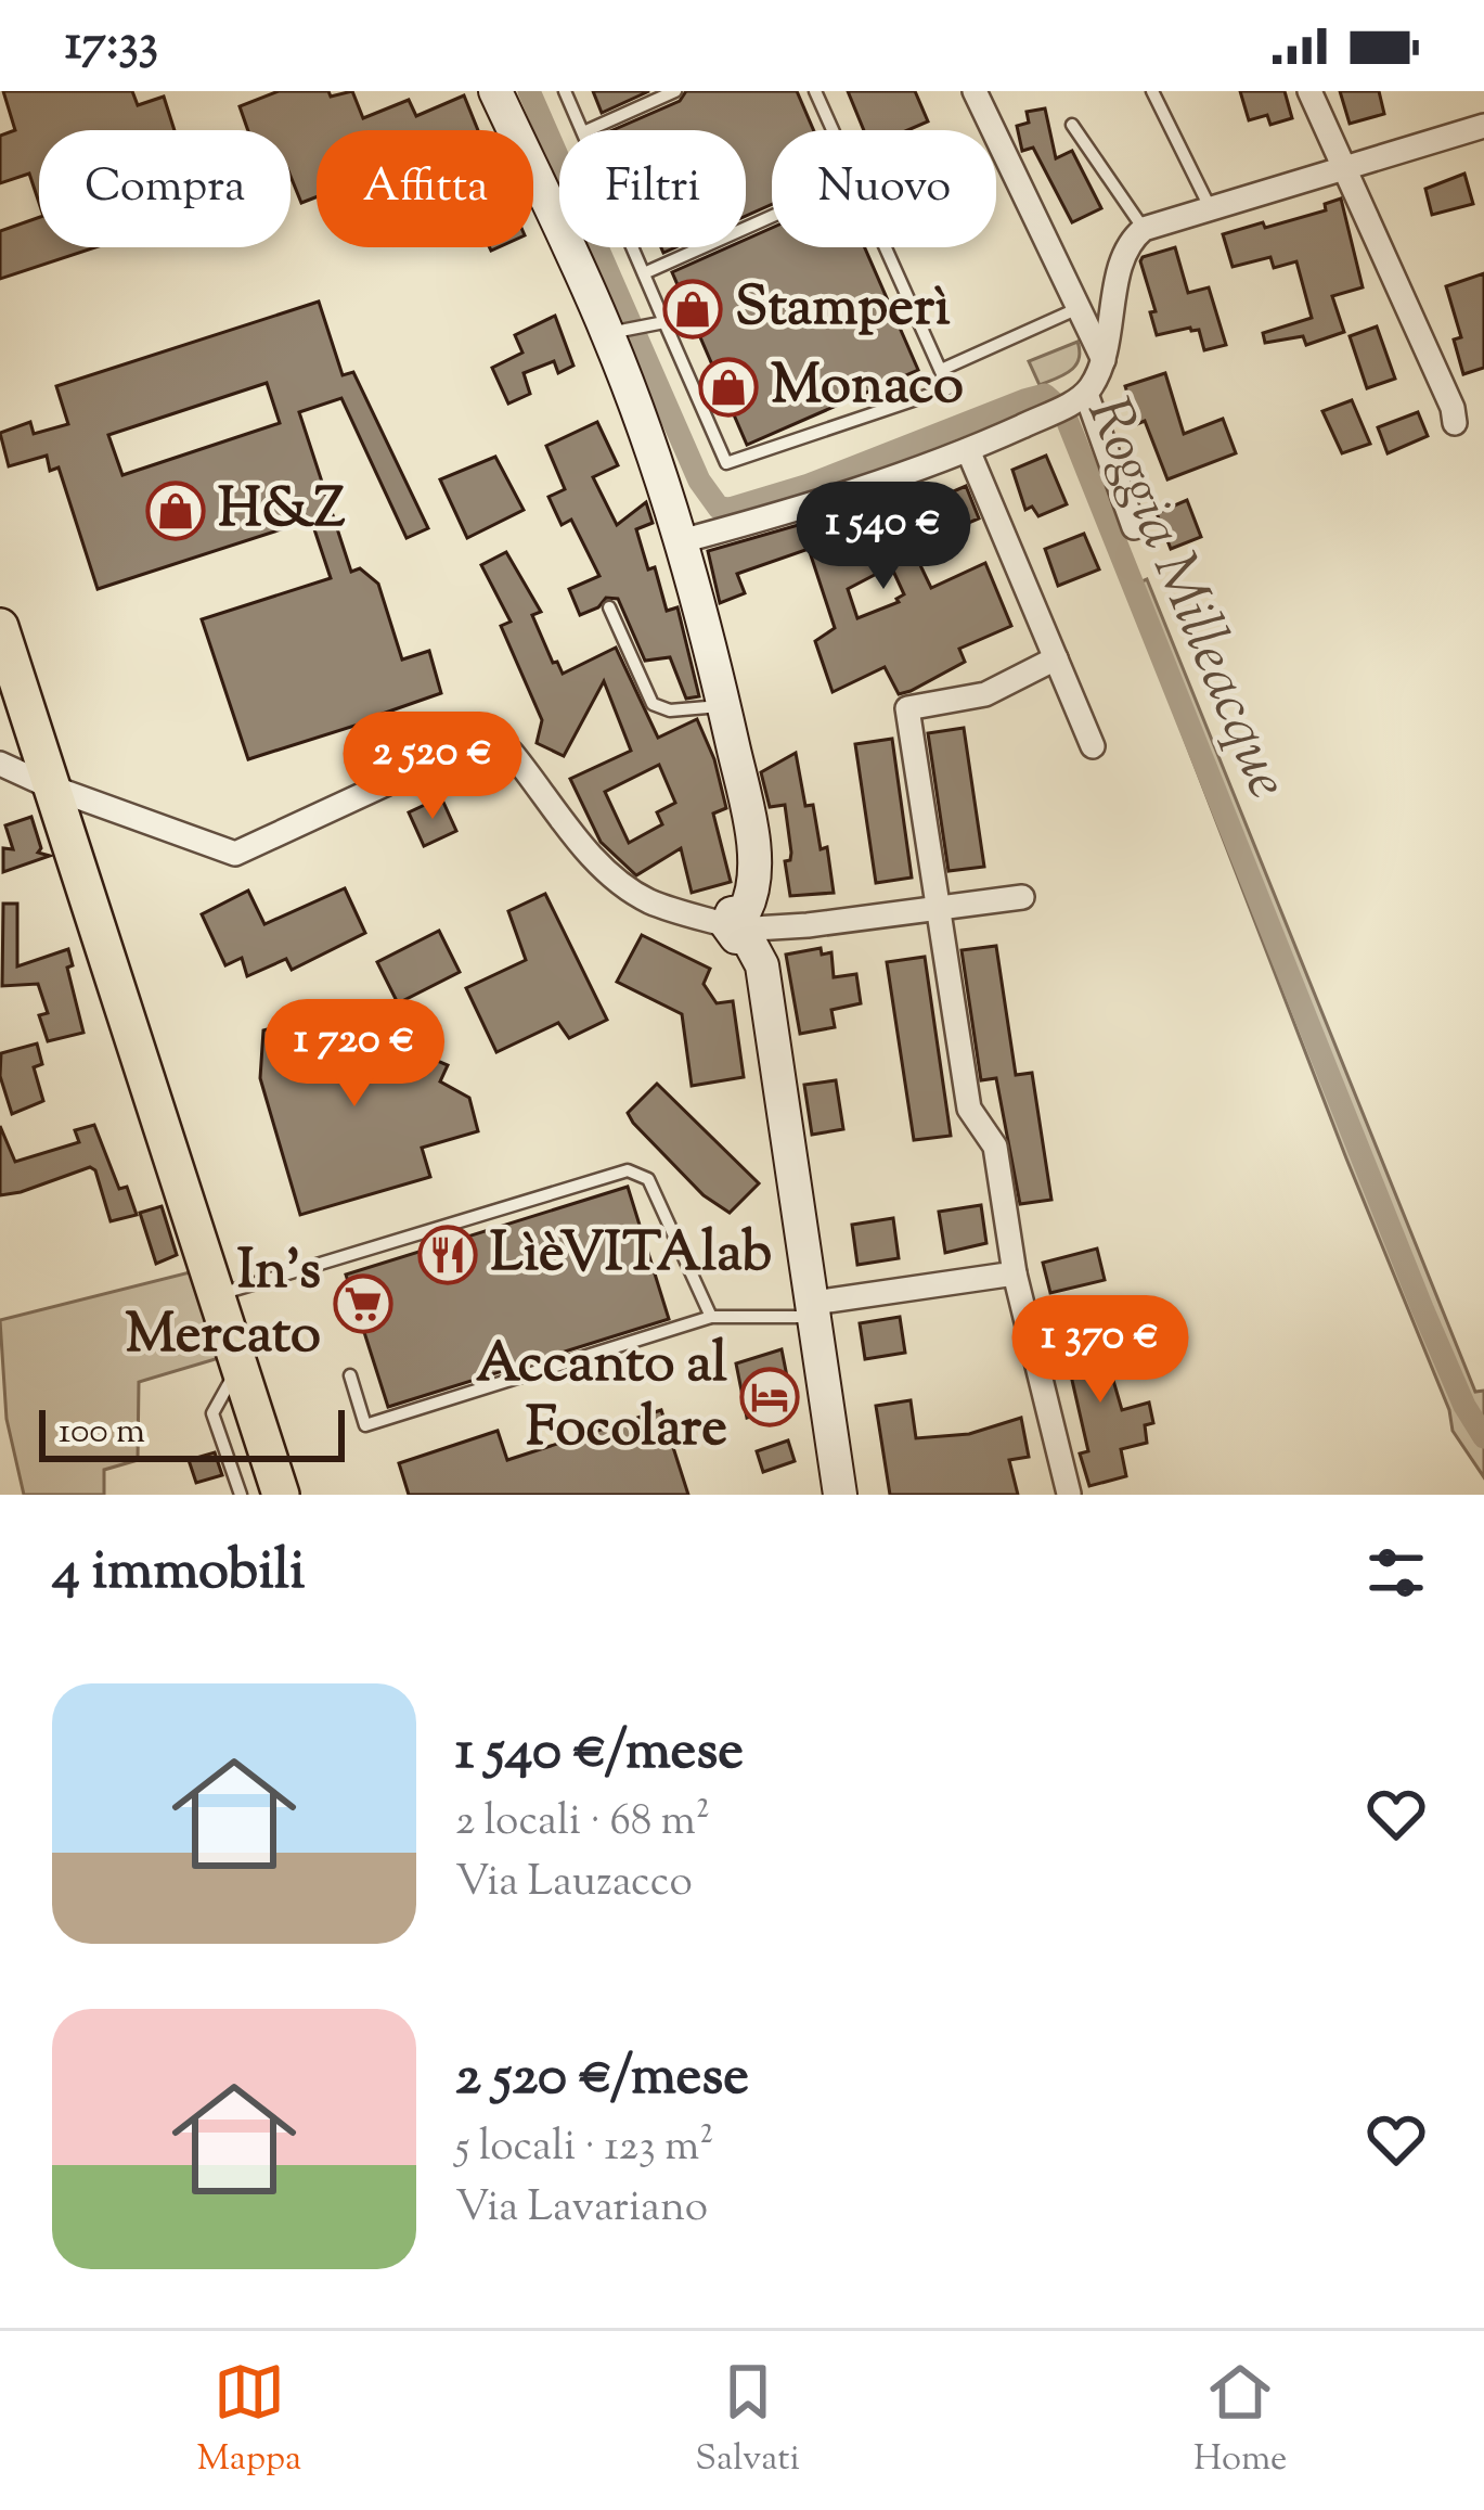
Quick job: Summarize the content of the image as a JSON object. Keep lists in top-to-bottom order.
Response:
{
  "water": ["Roggia Milleacque"],
  "places": {
    "shop": ["Stamperì", "Monaco", "H&Z"],
    "restaurant": ["LìèVITAlab"],
    "supermarket": ["In's Mercato"],
    "hotel": ["Accanto al Focolare"]
  },
  "scale_bar": "100 m",
  "page": {
    "status": "17:33",
    "chip": [
      "Compra",
      "Affitta",
      "Filtri",
      "Nuovo"
    ],
    "price": [
      "1 540 €",
      "2 520 €",
      "1 720 €",
      "1 370 €"
    ],
    "scale": "100 m",
    "heading": "4 immobili",
    "list": [
      {
        "name": "1 540 €/mese",
        "note": "2 locali · 68 m² · Via Lauzacco"
      },
      {
        "name": "2 520 €/mese",
        "note": "5 locali · 123 m² · Via Lavariano"
      }
    ],
    "tabs": ["Mappa", "Salvati", "Home"]
  }
}
